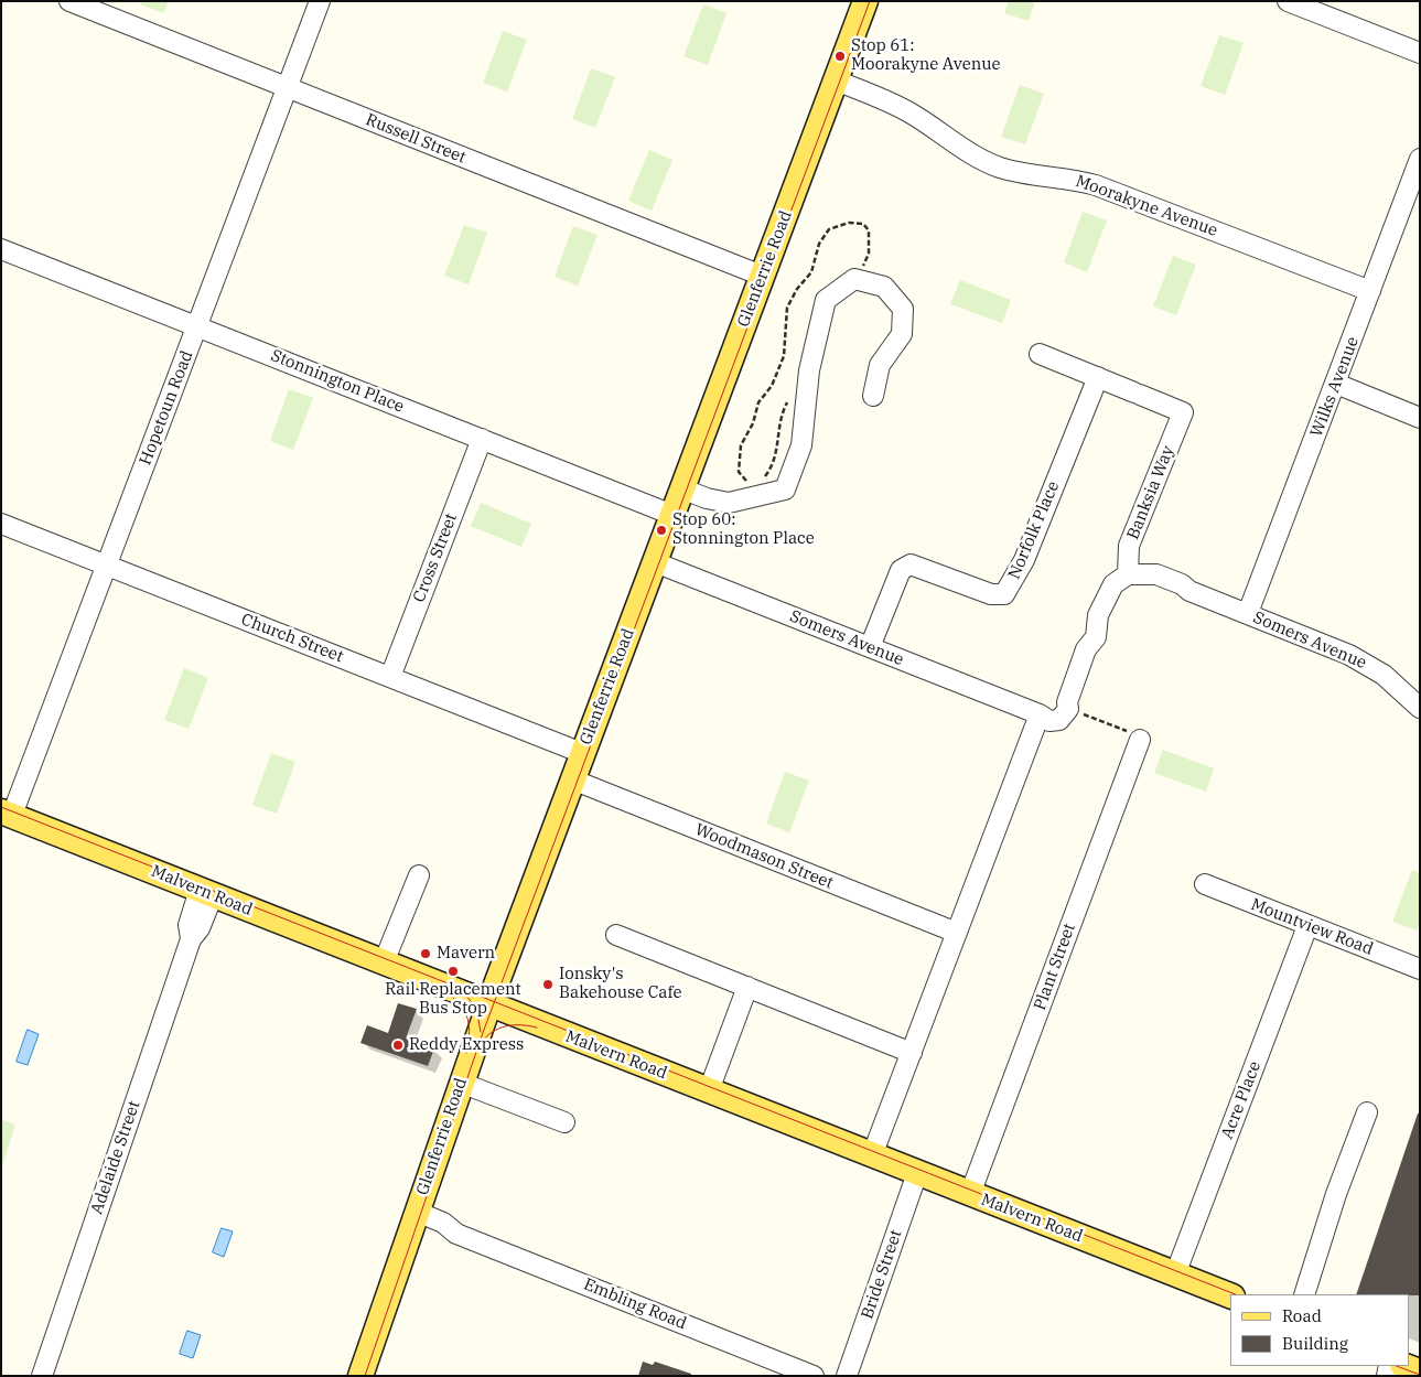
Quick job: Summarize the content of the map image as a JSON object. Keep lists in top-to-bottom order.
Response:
{
  "streets": {
    "main road": ["Glenferrie Road", "Malvern Road"],
    "street": [
      "Russell Street",
      "Moorakyne Avenue",
      "Stonnington Place",
      "Wilks Avenue",
      "Hopetoun Road",
      "Banksia Way",
      "Norfolk Place",
      "Cross Street",
      "Church Street",
      "Somers Avenue",
      "Woodmason Street",
      "Mountview Road",
      "Plant Street",
      "Acre Place",
      "Adelaide Street",
      "Bride Street",
      "Embling Road"
    ]
  },
  "crossings": [
    ["Russell Street", "Glenferrie Road"],
    ["Russell Street", "Hopetoun Road"],
    ["Moorakyne Avenue", "Glenferrie Road"],
    ["Moorakyne Avenue", "Wilks Avenue"],
    ["Glenferrie Road", "Stonnington Place"],
    ["Glenferrie Road", "Church Street"],
    ["Glenferrie Road", "Somers Avenue"],
    ["Glenferrie Road", "Woodmason Street"],
    ["Glenferrie Road", "Malvern Road"],
    ["Glenferrie Road", "Embling Road"],
    ["Stonnington Place", "Hopetoun Road"],
    ["Stonnington Place", "Cross Street"],
    ["Wilks Avenue", "Somers Avenue"],
    ["Hopetoun Road", "Church Street"],
    ["Hopetoun Road", "Malvern Road"],
    ["Banksia Way", "Norfolk Place"],
    ["Banksia Way", "Somers Avenue"],
    ["Norfolk Place", "Somers Avenue"],
    ["Cross Street", "Church Street"],
    ["Malvern Road", "Plant Street"],
    ["Malvern Road", "Acre Place"],
    ["Malvern Road", "Adelaide Street"],
    ["Malvern Road", "Bride Street"],
    ["Mountview Road", "Acre Place"]
  ],
  "places": [
    "Stop 61: Moorakyne Avenue",
    "Stop 60: Stonnington Place",
    "Mavern",
    "Rail Replacement Bus Stop",
    "Ionsky's Bakehouse Cafe",
    "Reddy Express"
  ],
  "legend": ["Road", "Building"]
}
